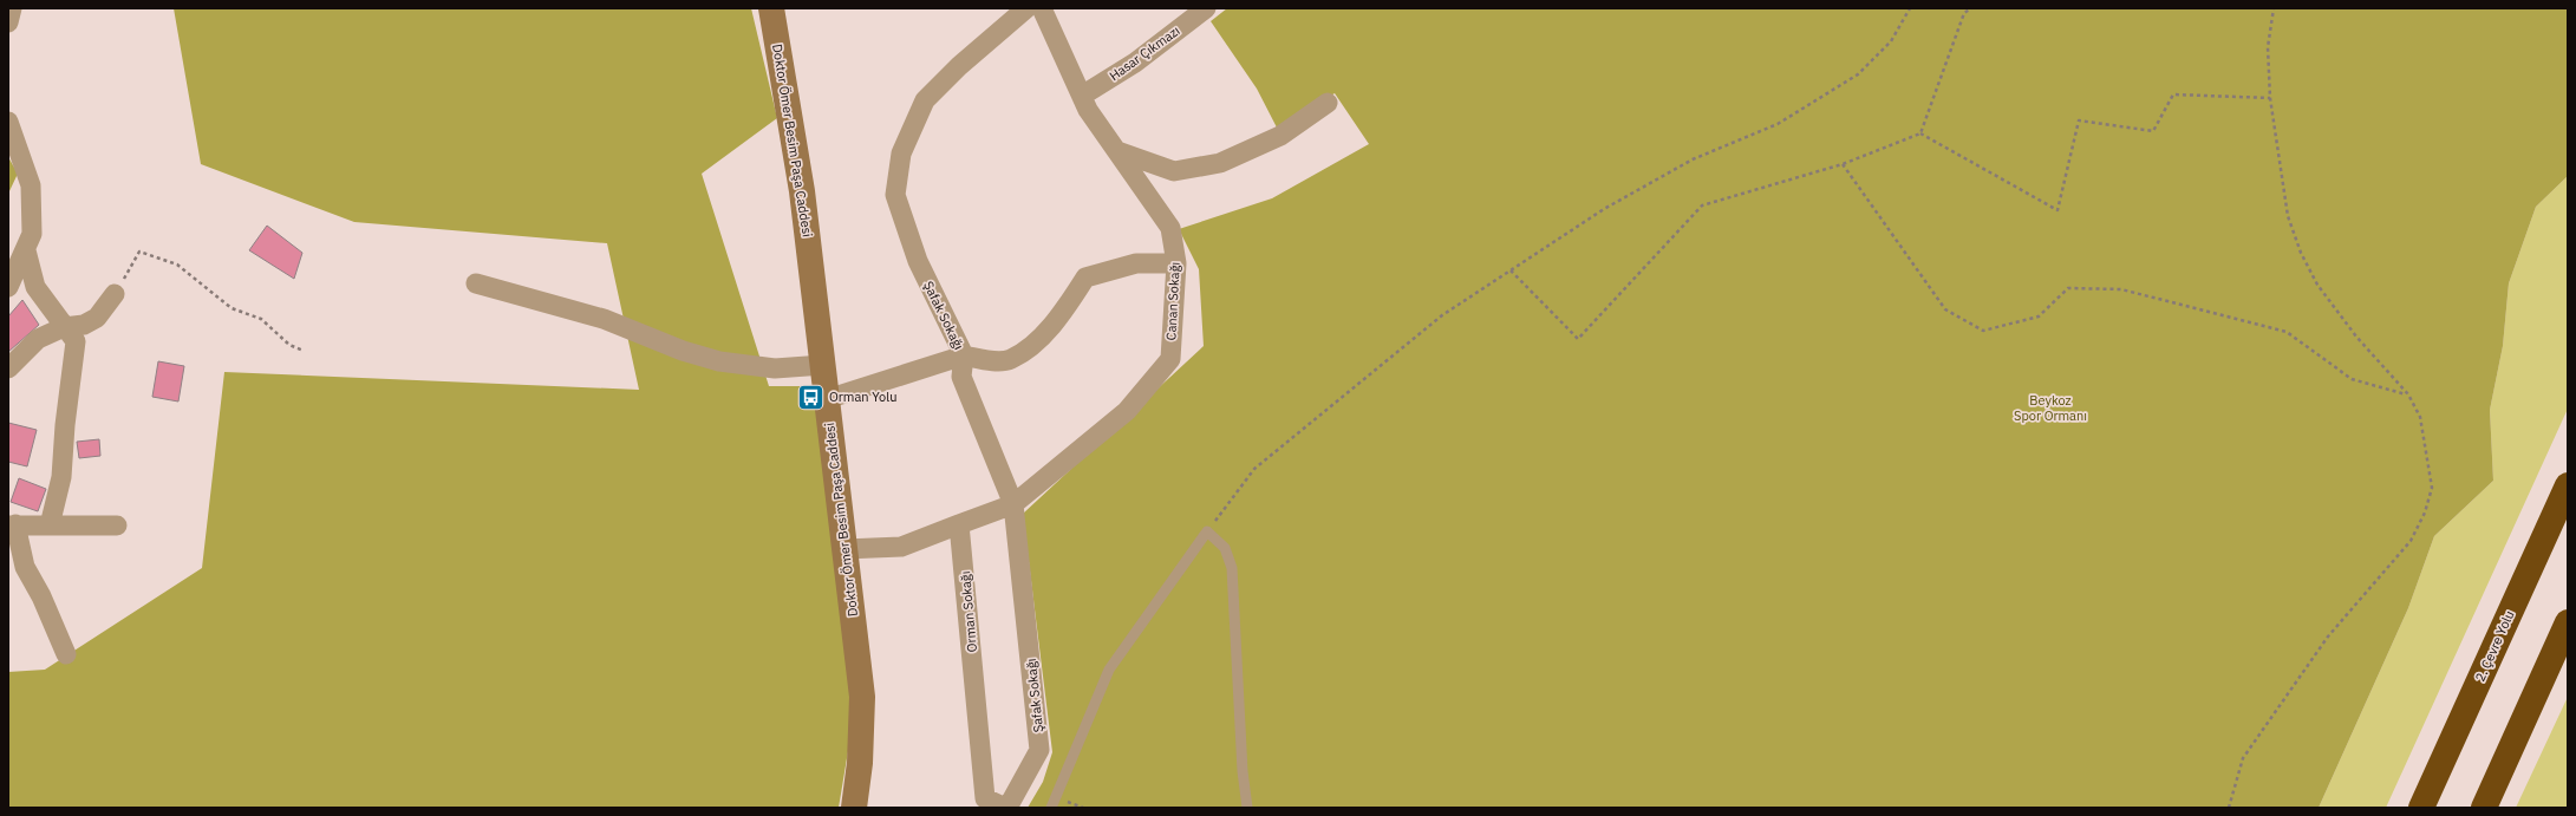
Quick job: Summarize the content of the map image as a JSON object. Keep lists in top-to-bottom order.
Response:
{
  "streets": {
    "highway": ["2. Çevre Yolu"],
    "street": [
      "Hasar Çıkmazı",
      "Doktor Ömer Besim Paşa Caddesi",
      "Canan Sokağı",
      "Şafak Sokağı",
      "Orman Sokağı"
    ]
  },
  "crossings": [
    ["Hasar Çıkmazı", "Canan Sokağı"],
    ["Canan Sokağı", "Şafak Sokağı"],
    ["Canan Sokağı", "Orman Sokağı"],
    ["Şafak Sokağı", "Orman Sokağı"]
  ],
  "parks": ["Beykoz Spor Ormanı"],
  "places": {
    "bus stop": ["Orman Yolu"]
  }
}
